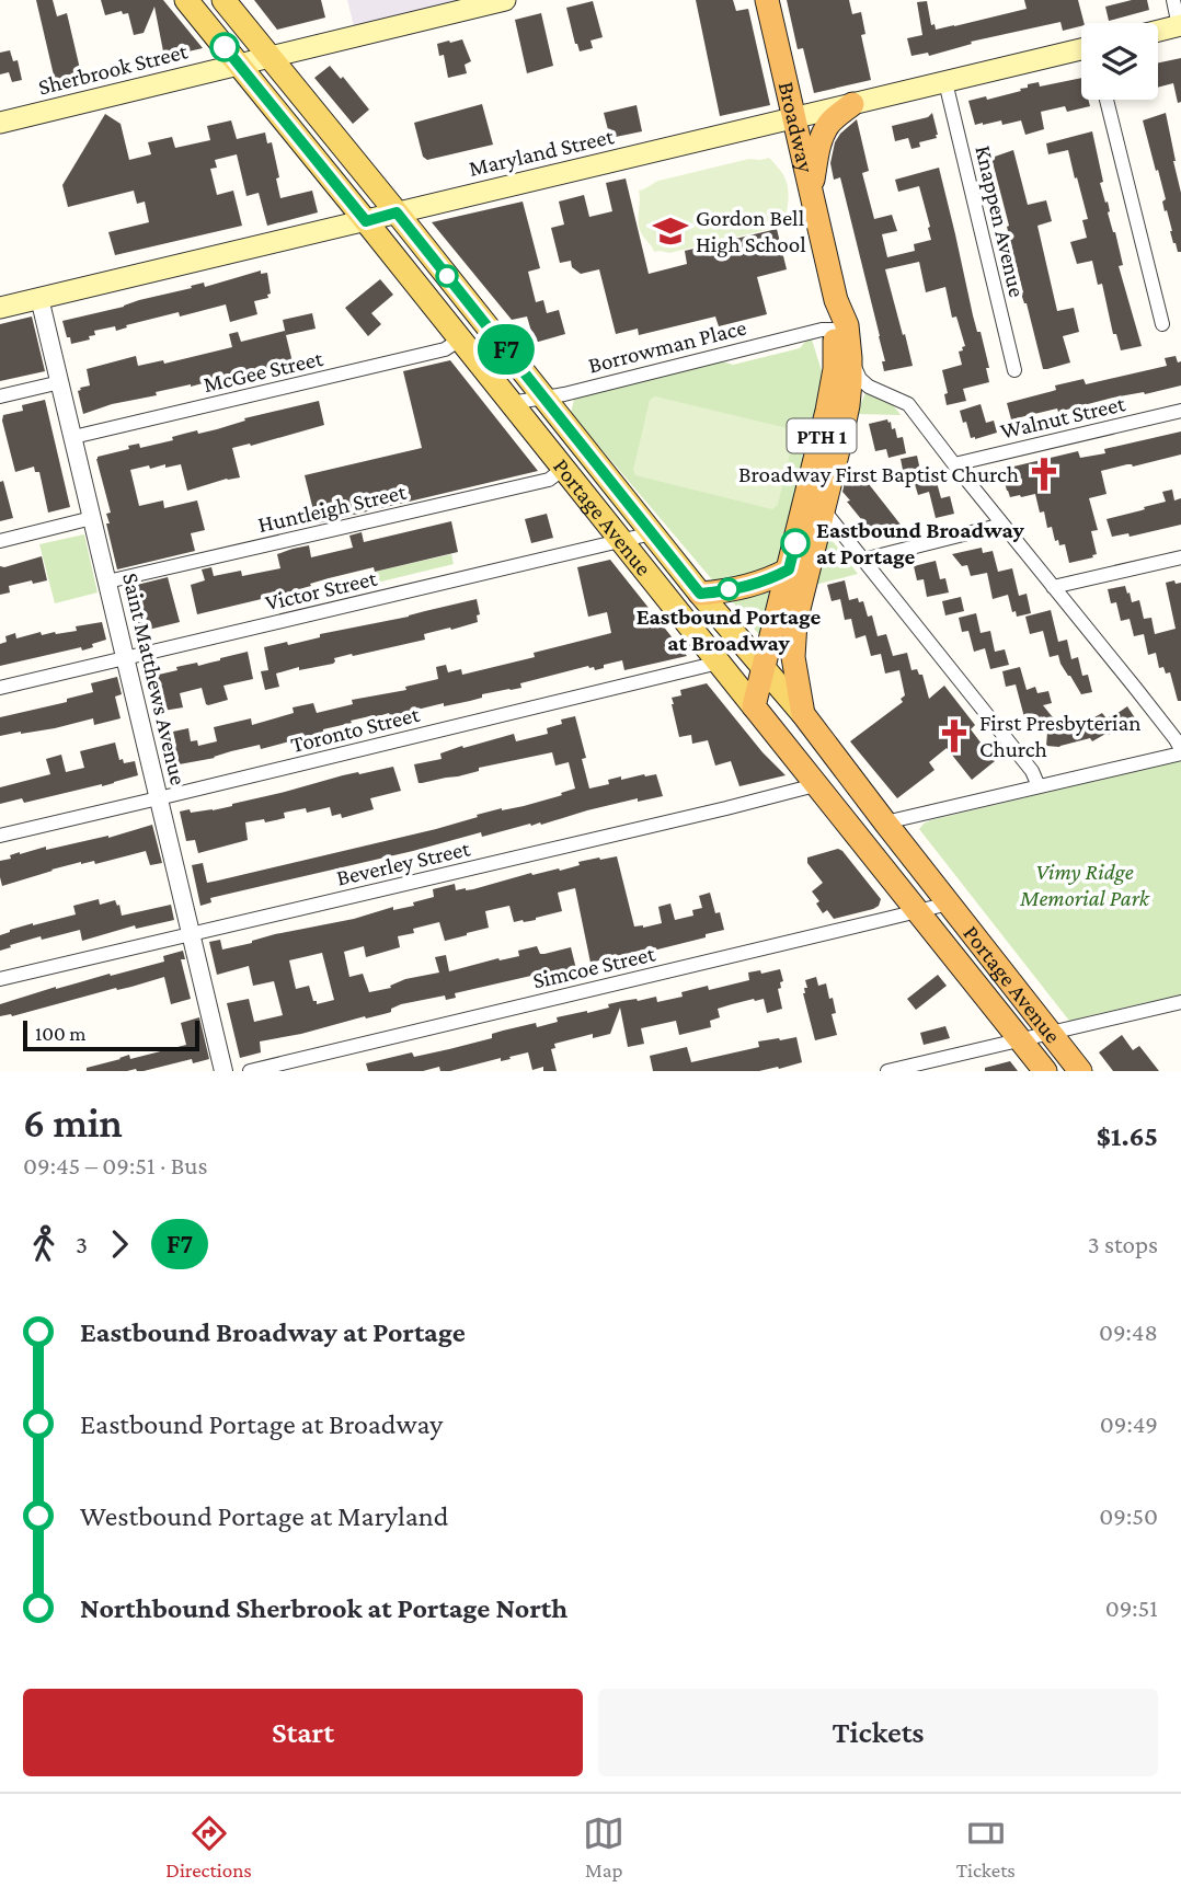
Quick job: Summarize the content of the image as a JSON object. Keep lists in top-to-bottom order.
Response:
{
  "streets": {
    "highway": ["Broadway", "PTH 1", "Portage Avenue"],
    "main road": ["Sherbrook Street", "Maryland Street"],
    "street": [
      "Knappen Avenue",
      "Borrowman Place",
      "McGee Street",
      "Walnut Street",
      "Huntleigh Street",
      "Victor Street",
      "Saint Matthews Avenue",
      "Toronto Street",
      "Beverley Street",
      "Simcoe Street"
    ]
  },
  "crossings": [
    ["Sherbrook Street", "Portage Avenue"],
    ["Broadway", "Maryland Street"],
    ["Broadway", "Borrowman Place"],
    ["Broadway", "Portage Avenue"],
    ["Maryland Street", "Knappen Avenue"],
    ["Maryland Street", "Portage Avenue"],
    ["Maryland Street", "Saint Matthews Avenue"],
    ["Borrowman Place", "Portage Avenue"],
    ["McGee Street", "Portage Avenue"],
    ["McGee Street", "Saint Matthews Avenue"],
    ["Huntleigh Street", "Portage Avenue"],
    ["Huntleigh Street", "Saint Matthews Avenue"],
    ["Portage Avenue", "Victor Street"],
    ["Portage Avenue", "Toronto Street"],
    ["Portage Avenue", "Beverley Street"],
    ["Portage Avenue", "Simcoe Street"],
    ["Victor Street", "Saint Matthews Avenue"],
    ["Saint Matthews Avenue", "Toronto Street"],
    ["Saint Matthews Avenue", "Beverley Street"]
  ],
  "parks": ["Vimy Ridge Memorial Park"],
  "places": {
    "school or university": ["Gordon Bell High School"],
    "church": ["Broadway First Baptist Church", "First Presbyterian Church"],
    "other": ["Eastbound Broadway at Portage", "Eastbound Portage at Broadway"]
  },
  "lines": ["bus line F7"],
  "scale_bar": "100 m",
  "page": {
    "on_map": "F7",
    "scale": "100 m",
    "heading": ["6 min", "09:45 – 09:51 · Bus", "$1.65"],
    "legs": ["3", "F7", "3 stops"],
    "list": [
      {
        "name": "Eastbound Broadway at Portage",
        "value": "09:48"
      },
      {
        "name": "Eastbound Portage at Broadway",
        "value": "09:49"
      },
      {
        "name": "Westbound Portage at Maryland",
        "value": "09:50"
      },
      {
        "name": "Northbound Sherbrook at Portage North",
        "value": "09:51"
      }
    ],
    "buttons": ["Start", "Tickets"],
    "tabs": ["Directions", "Map", "Tickets"]
  }
}
